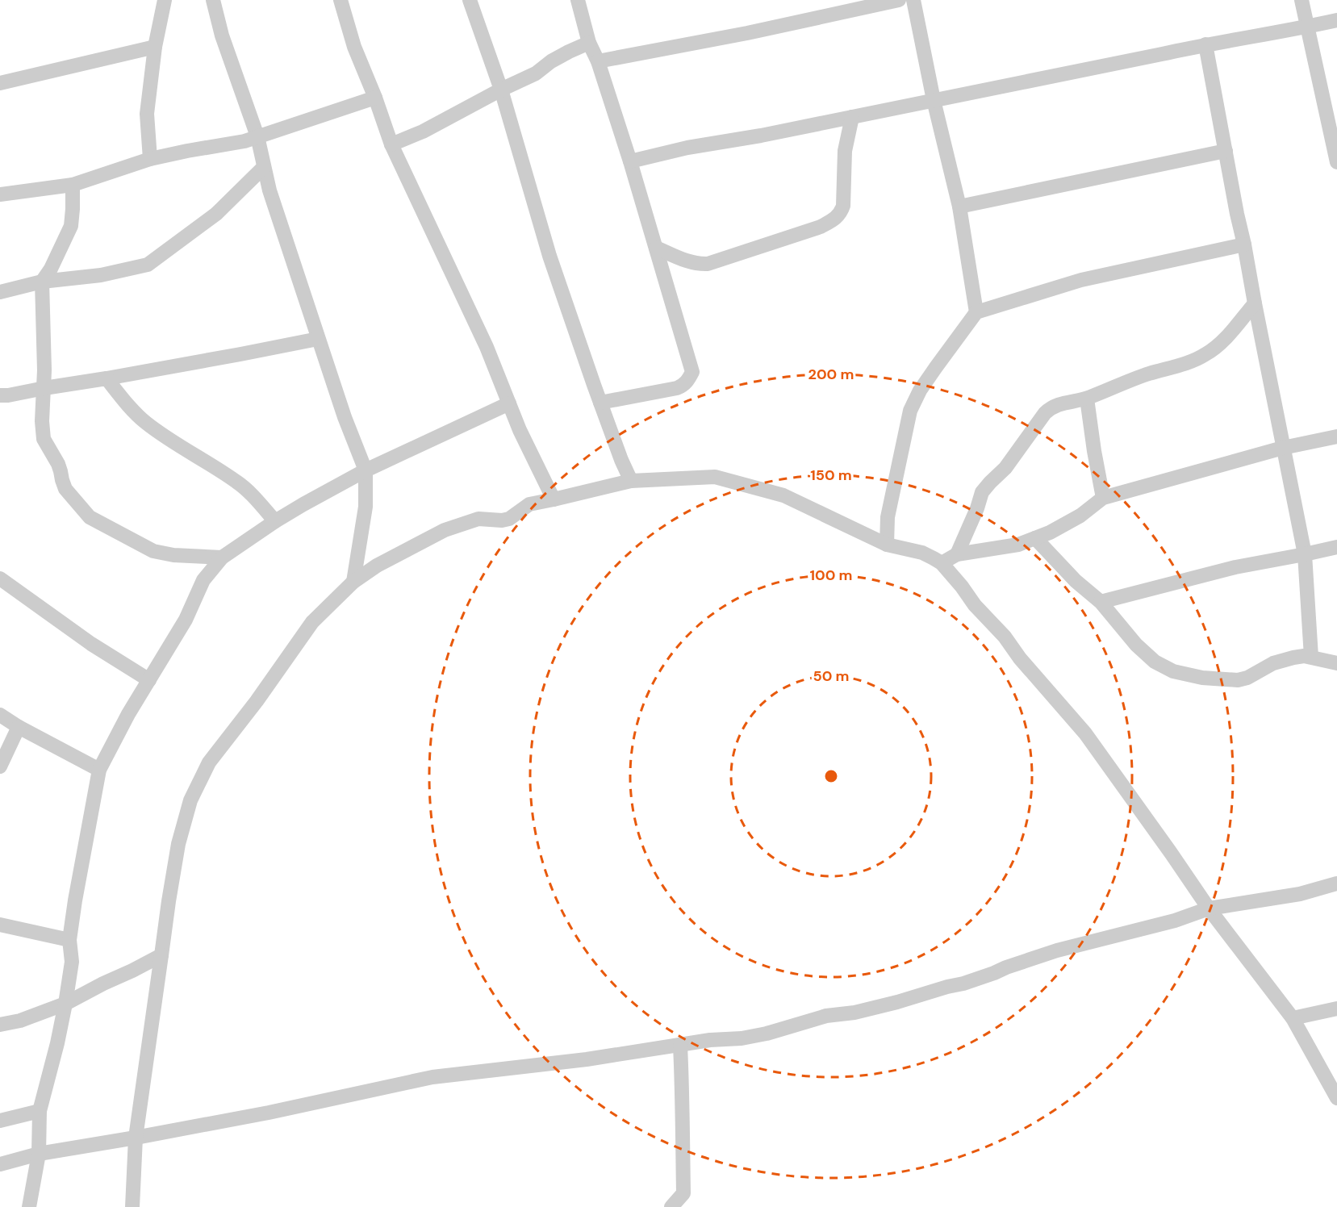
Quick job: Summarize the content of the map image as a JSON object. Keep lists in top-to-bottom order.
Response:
{
  "rings": [
    "200 m",
    "150 m",
    "100 m",
    "50 m"
  ]
}
